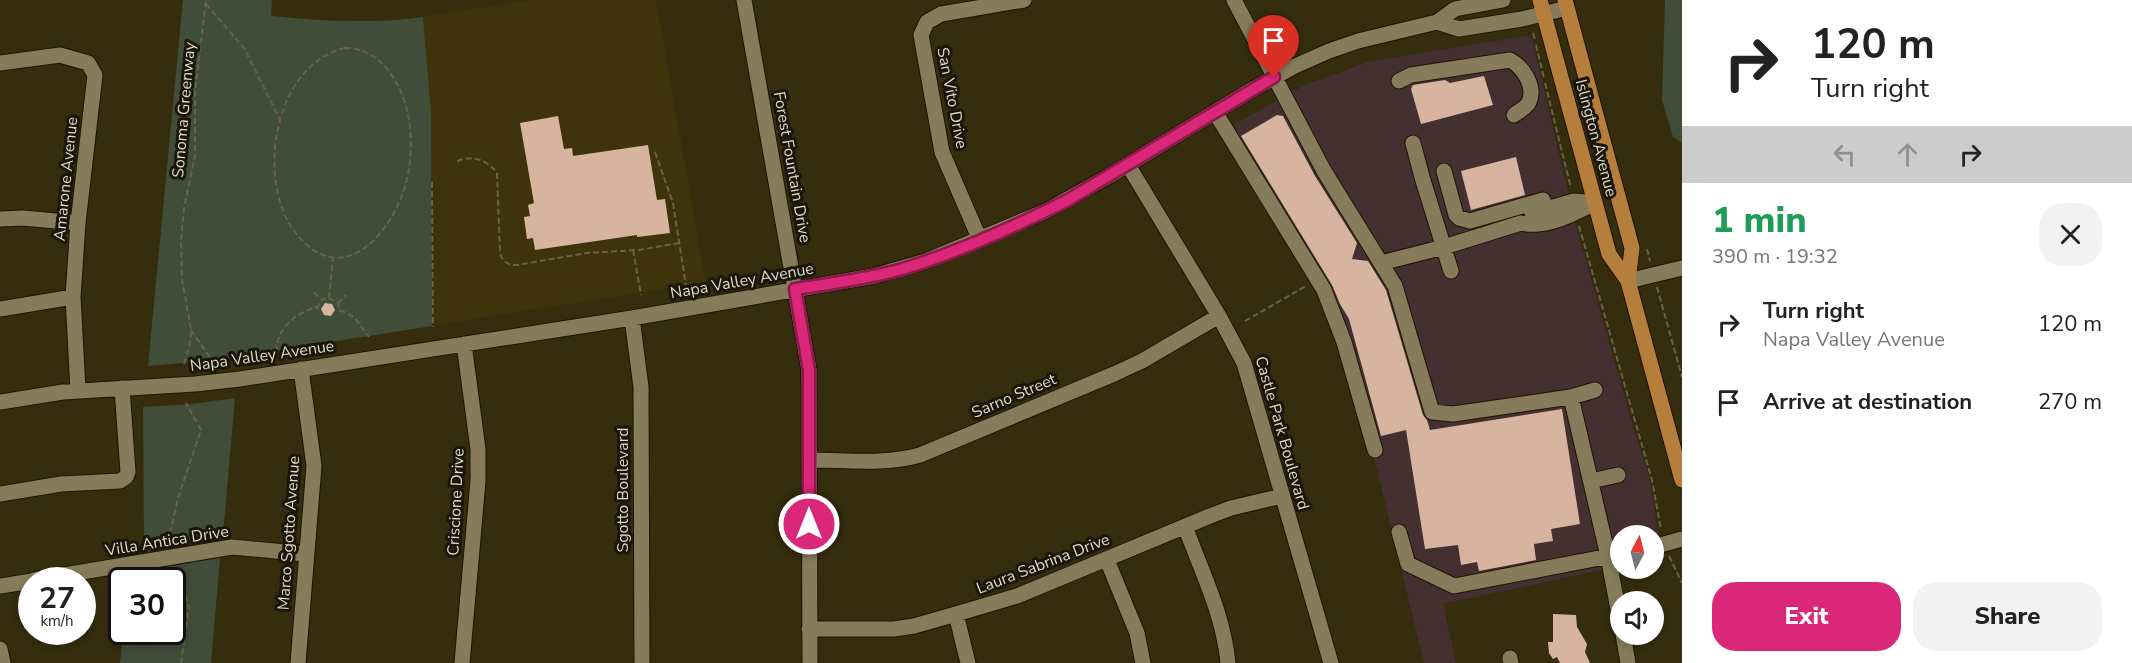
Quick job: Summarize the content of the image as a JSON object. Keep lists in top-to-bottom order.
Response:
{
  "streets": {
    "main road": ["Islington Avenue"],
    "street": [
      "San Vito Drive",
      "Forest Fountain Drive",
      "Amarone Avenue",
      "Napa Valley Avenue",
      "Sarno Street",
      "Castle Park Boulevard",
      "Sgotto Boulevard",
      "Criscione Drive",
      "Marco Sgotto Avenue",
      "Villa Antica Drive",
      "Laura Sabrina Drive"
    ],
    "path": ["Sonoma Greenway"]
  },
  "crossings": [
    ["San Vito Drive", "Napa Valley Avenue"],
    ["Islington Avenue", "Napa Valley Avenue"],
    ["Forest Fountain Drive", "Napa Valley Avenue"],
    ["Forest Fountain Drive", "Sarno Street"],
    ["Forest Fountain Drive", "Laura Sabrina Drive"],
    ["Amarone Avenue", "Napa Valley Avenue"],
    ["Napa Valley Avenue", "Castle Park Boulevard"],
    ["Napa Valley Avenue", "Sgotto Boulevard"],
    ["Napa Valley Avenue", "Criscione Drive"],
    ["Napa Valley Avenue", "Marco Sgotto Avenue"],
    ["Sarno Street", "Castle Park Boulevard"],
    ["Castle Park Boulevard", "Laura Sabrina Drive"],
    ["Marco Sgotto Avenue", "Villa Antica Drive"]
  ],
  "north": "top",
  "page": {
    "turn": ["120 m", "Turn right"],
    "heading": ["1 min", "390 m · 19:32"],
    "list": [
      {
        "name": "Turn right",
        "note": "Napa Valley Avenue",
        "value": "120 m"
      },
      {
        "name": "Arrive at destination",
        "value": "270 m"
      }
    ],
    "speed": "27 km/h",
    "limit": "30",
    "buttons": ["Exit", "Share"]
  }
}
